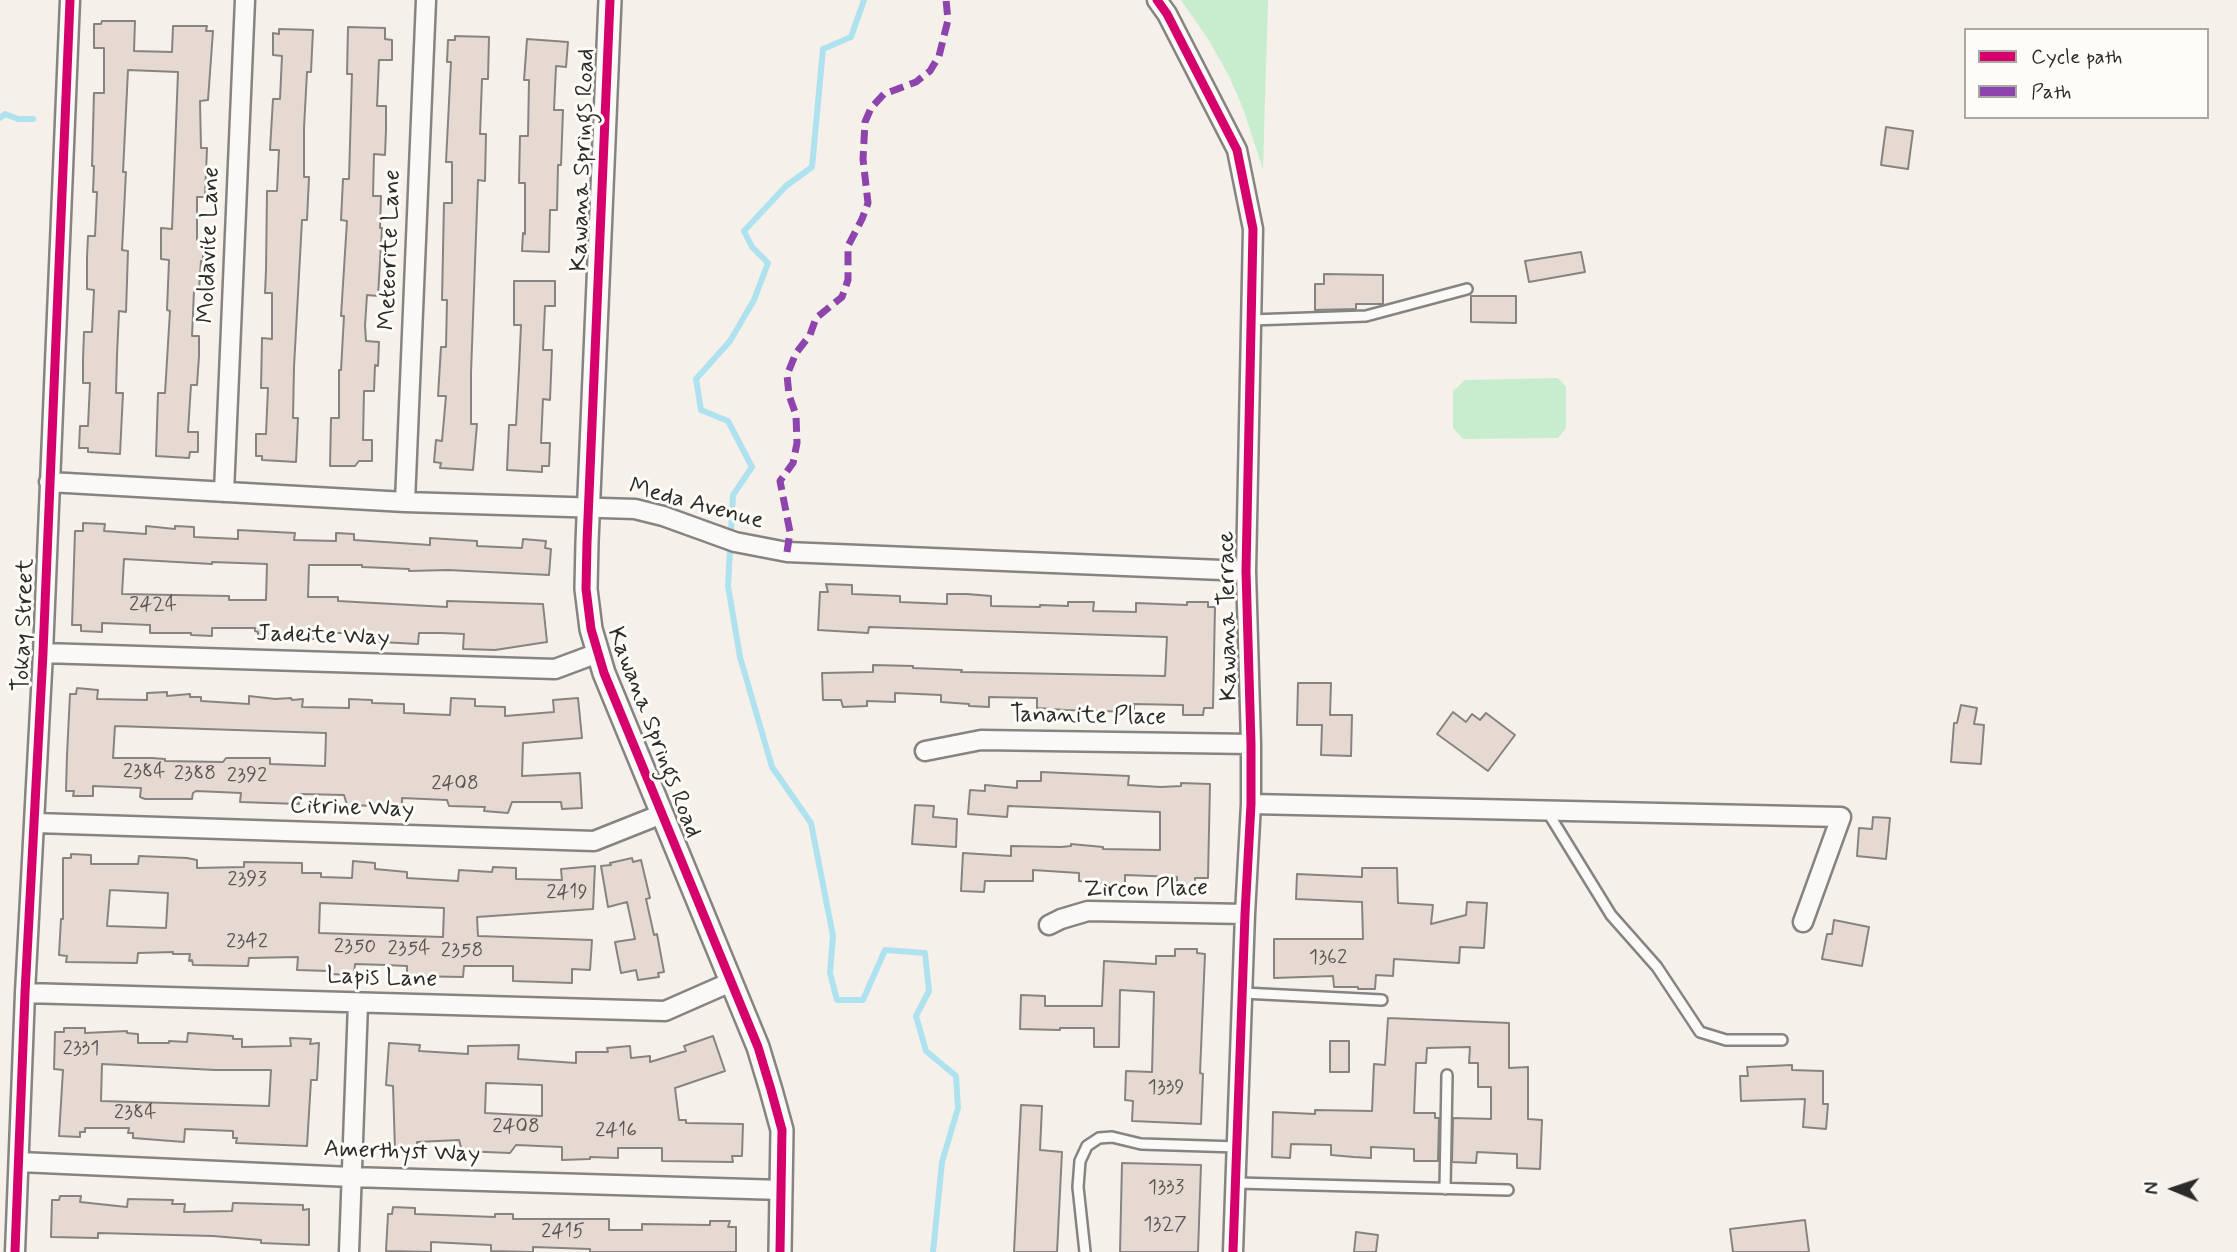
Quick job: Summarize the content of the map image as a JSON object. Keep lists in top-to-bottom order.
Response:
{
  "streets": {
    "street": [
      "Kawana Springs Road",
      "Moldavite Lane",
      "Meteorite Lane",
      "Meda Avenue",
      "Kawana Terrace",
      "Tokay Street",
      "Jadeite Way",
      "Tananite Place",
      "Citrine Way",
      "Zircon Place",
      "Lapis Lane",
      "Amerthyst Way"
    ]
  },
  "crossings": [
    ["Kawana Springs Road", "Meda Avenue"],
    ["Kawana Springs Road", "Jadeite Way"],
    ["Kawana Springs Road", "Citrine Way"],
    ["Kawana Springs Road", "Lapis Lane"],
    ["Kawana Springs Road", "Amerthyst Way"],
    ["Moldavite Lane", "Meda Avenue"],
    ["Meteorite Lane", "Meda Avenue"],
    ["Meda Avenue", "Kawana Terrace"],
    ["Meda Avenue", "Tokay Street"],
    ["Kawana Terrace", "Tananite Place"],
    ["Kawana Terrace", "Zircon Place"],
    ["Tokay Street", "Jadeite Way"],
    ["Tokay Street", "Citrine Way"],
    ["Tokay Street", "Lapis Lane"],
    ["Tokay Street", "Amerthyst Way"]
  ],
  "house_numbers": [
    "2424",
    "2384",
    "2388",
    "2392",
    "2408",
    "2393",
    "2419",
    "2342",
    "2350",
    "2354",
    "2358",
    "1362",
    "2331",
    "1339",
    "2384",
    "2408",
    "2416",
    "1333",
    "1327",
    "2415"
  ],
  "legend": ["Cycle path", "Path"],
  "north": "left"
}
